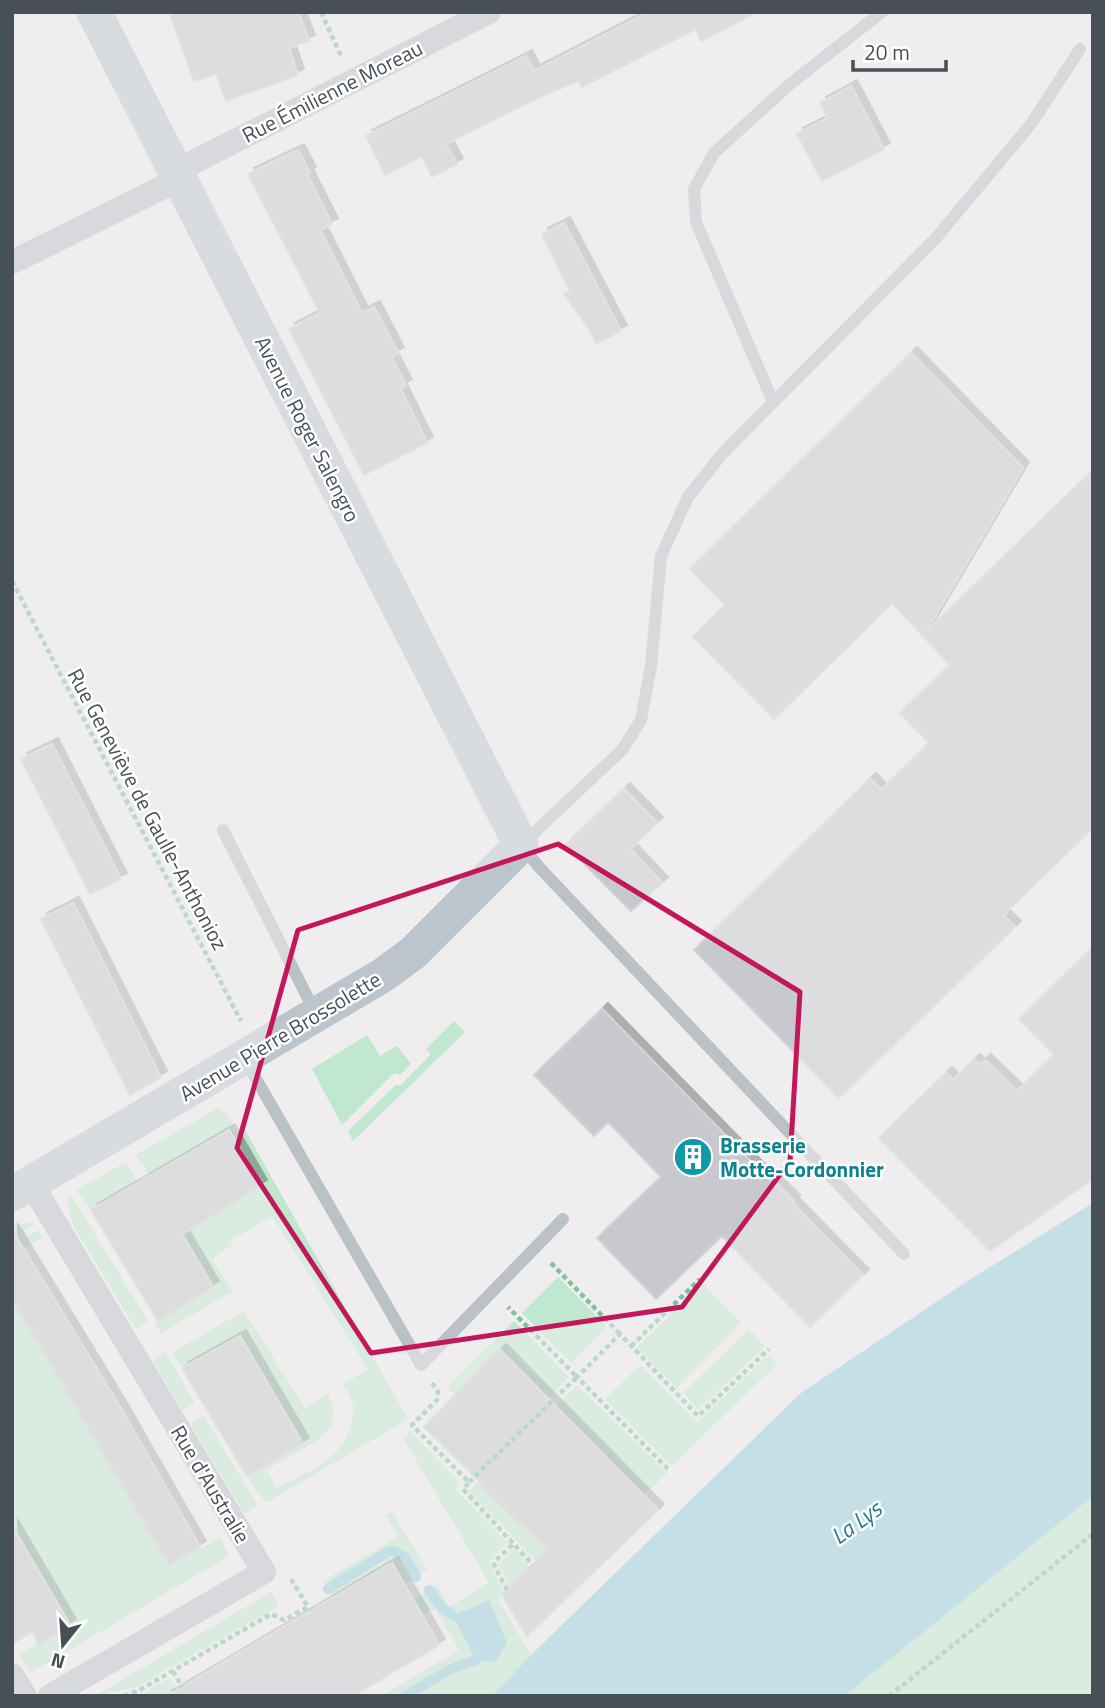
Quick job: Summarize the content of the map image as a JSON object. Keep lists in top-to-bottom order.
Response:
{
  "streets": {
    "street": [
      "Rue Émilienne Moreau",
      "Avenue Roger Salengro",
      "Avenue Pierre Brossolette",
      "Rue d'Australie"
    ],
    "path": ["Rue Geneviève de Gaulle-Anthonioz"]
  },
  "crossings": [
    ["Rue Émilienne Moreau", "Avenue Roger Salengro"],
    ["Avenue Roger Salengro", "Avenue Pierre Brossolette"],
    ["Rue Geneviève de Gaulle-Anthonioz", "Avenue Pierre Brossolette"],
    ["Avenue Pierre Brossolette", "Rue d'Australie"]
  ],
  "water": ["La Lys"],
  "places": {
    "building": ["Brasserie Motte-Cordonnier"]
  },
  "scale_bar": "20 m",
  "north": "bottom"
}
